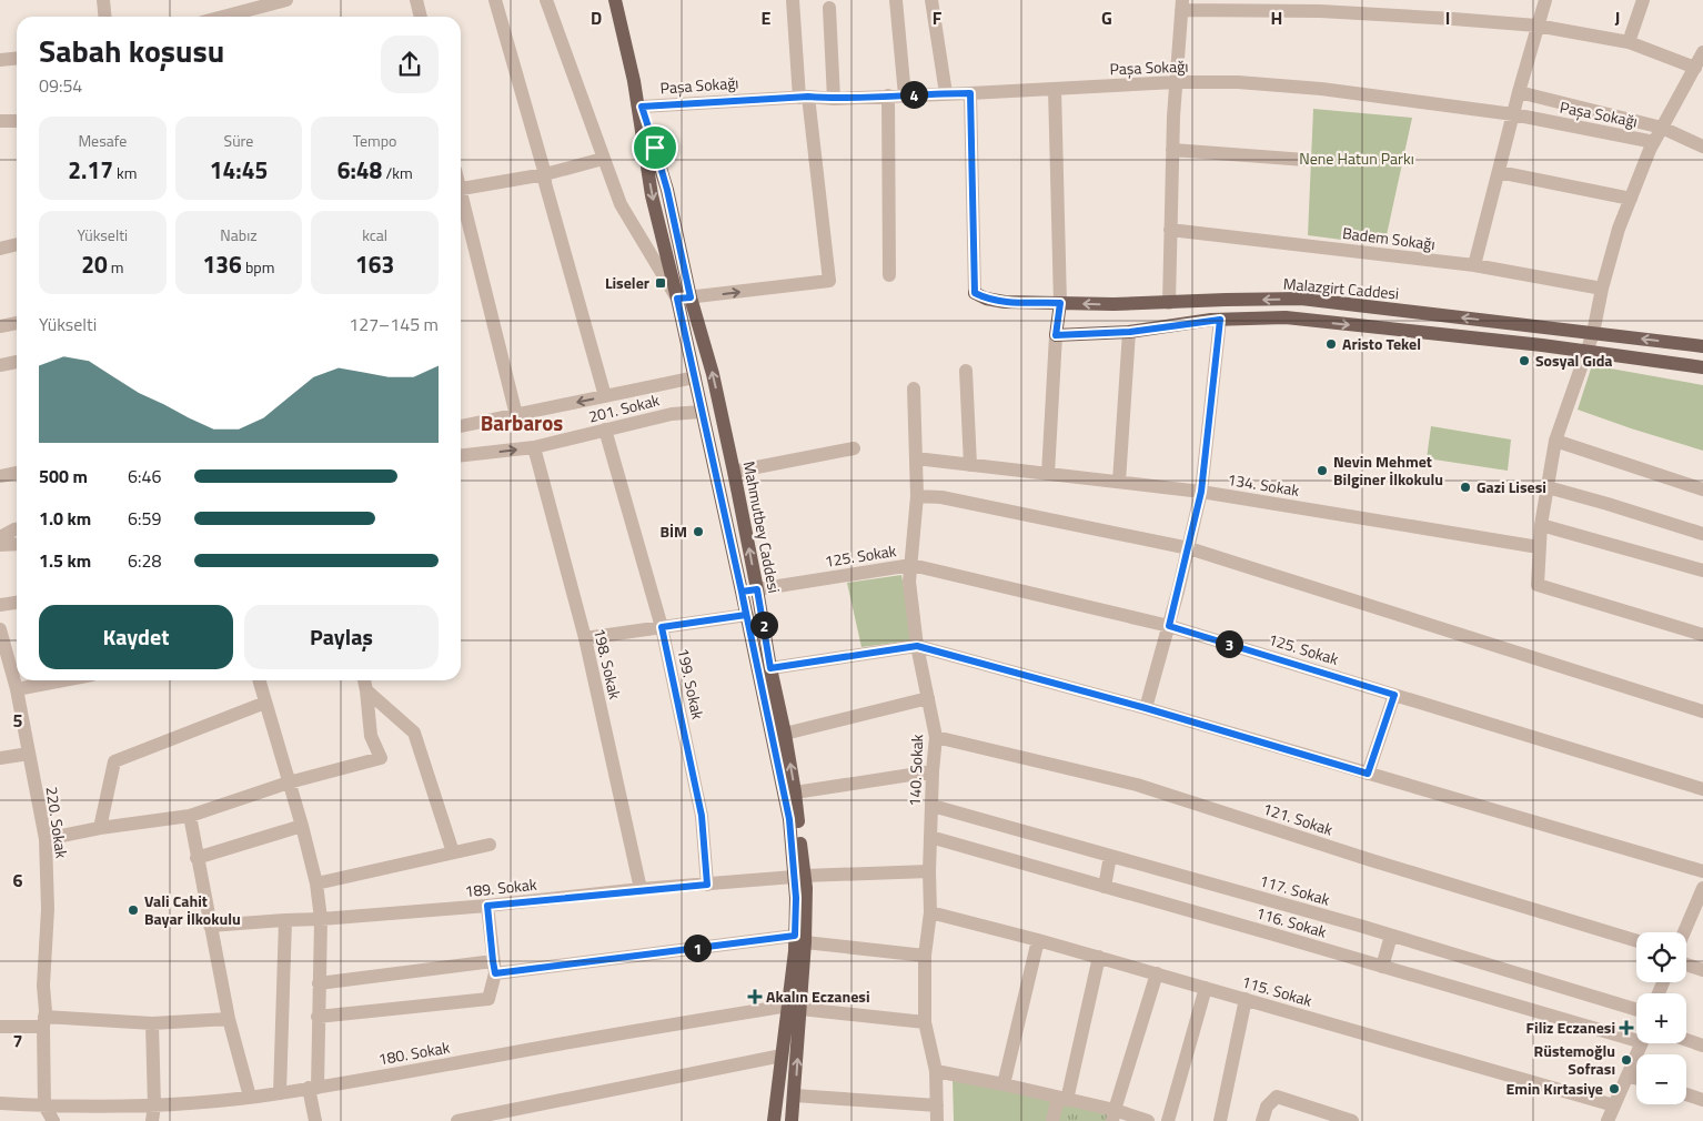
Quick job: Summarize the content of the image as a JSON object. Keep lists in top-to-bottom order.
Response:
{
  "streets": {
    "main road": ["Malazgirt Caddesi", "Mahmutbey Caddesi"],
    "street": [
      "Paşa Sokağı",
      "Badem Sokağı",
      "201. Sokak",
      "134. Sokak",
      "125. Sokak",
      "198. Sokak",
      "199. Sokak",
      "140. Sokak",
      "121. Sokak",
      "220. Sokak",
      "189. Sokak",
      "117. Sokak",
      "116. Sokak",
      "115. Sokak",
      "180. Sokak"
    ]
  },
  "crossings": [
    ["Paşa Sokağı", "Mahmutbey Caddesi"],
    ["201. Sokak", "Mahmutbey Caddesi"],
    ["201. Sokak", "198. Sokak"],
    ["201. Sokak", "199. Sokak"],
    ["134. Sokak", "140. Sokak"],
    ["Mahmutbey Caddesi", "125. Sokak"],
    ["Mahmutbey Caddesi", "189. Sokak"],
    ["Mahmutbey Caddesi", "180. Sokak"],
    ["125. Sokak", "140. Sokak"],
    ["198. Sokak", "189. Sokak"],
    ["199. Sokak", "189. Sokak"],
    ["140. Sokak", "121. Sokak"],
    ["140. Sokak", "189. Sokak"],
    ["140. Sokak", "117. Sokak"],
    ["140. Sokak", "116. Sokak"],
    ["140. Sokak", "115. Sokak"],
    ["140. Sokak", "180. Sokak"],
    ["220. Sokak", "180. Sokak"]
  ],
  "districts": ["Barbaros"],
  "parks": ["Nene Hatun Parkı"],
  "places": {
    "transit": ["Liseler"],
    "other": [
      "Aristo Tekel",
      "Sosyal Gıda",
      "Nevin Mehmet Bilginer İlkokulu",
      "Gazi Lisesi",
      "BİM",
      "Vali Cahit Bayar İlkokulu",
      "Rüstemoğlu Sofrası",
      "Emin Kırtasiye"
    ],
    "health": ["Akalın Eczanesi", "Filiz Eczanesi"]
  },
  "page": {
    "heading": ["Sabah koşusu", "09:54"],
    "pins": [
      "4",
      "2",
      "3",
      "1"
    ],
    "stats": [
      ["Mesafe", "2.17 km"],
      ["Süre", "14:45"],
      ["Tempo", "6:48 /km"],
      ["Yükselti", "20 m"],
      ["Nabız", "136 bpm"],
      ["kcal", "163"]
    ],
    "chart": ["Yükselti", "127–145 m"],
    "list": [
      {
        "name": "500 m",
        "note": "6:46"
      },
      {
        "name": "1.0 km",
        "note": "6:59"
      },
      {
        "name": "1.5 km",
        "note": "6:28"
      }
    ],
    "buttons": ["Kaydet", "Paylaş"],
    "map_buttons": ["+", "−"]
  },
  "grid": {
    "columns": [
      "D",
      "E",
      "F",
      "G",
      "H",
      "I",
      "J"
    ],
    "rows": ["5", "6", "7"]
  }
}
